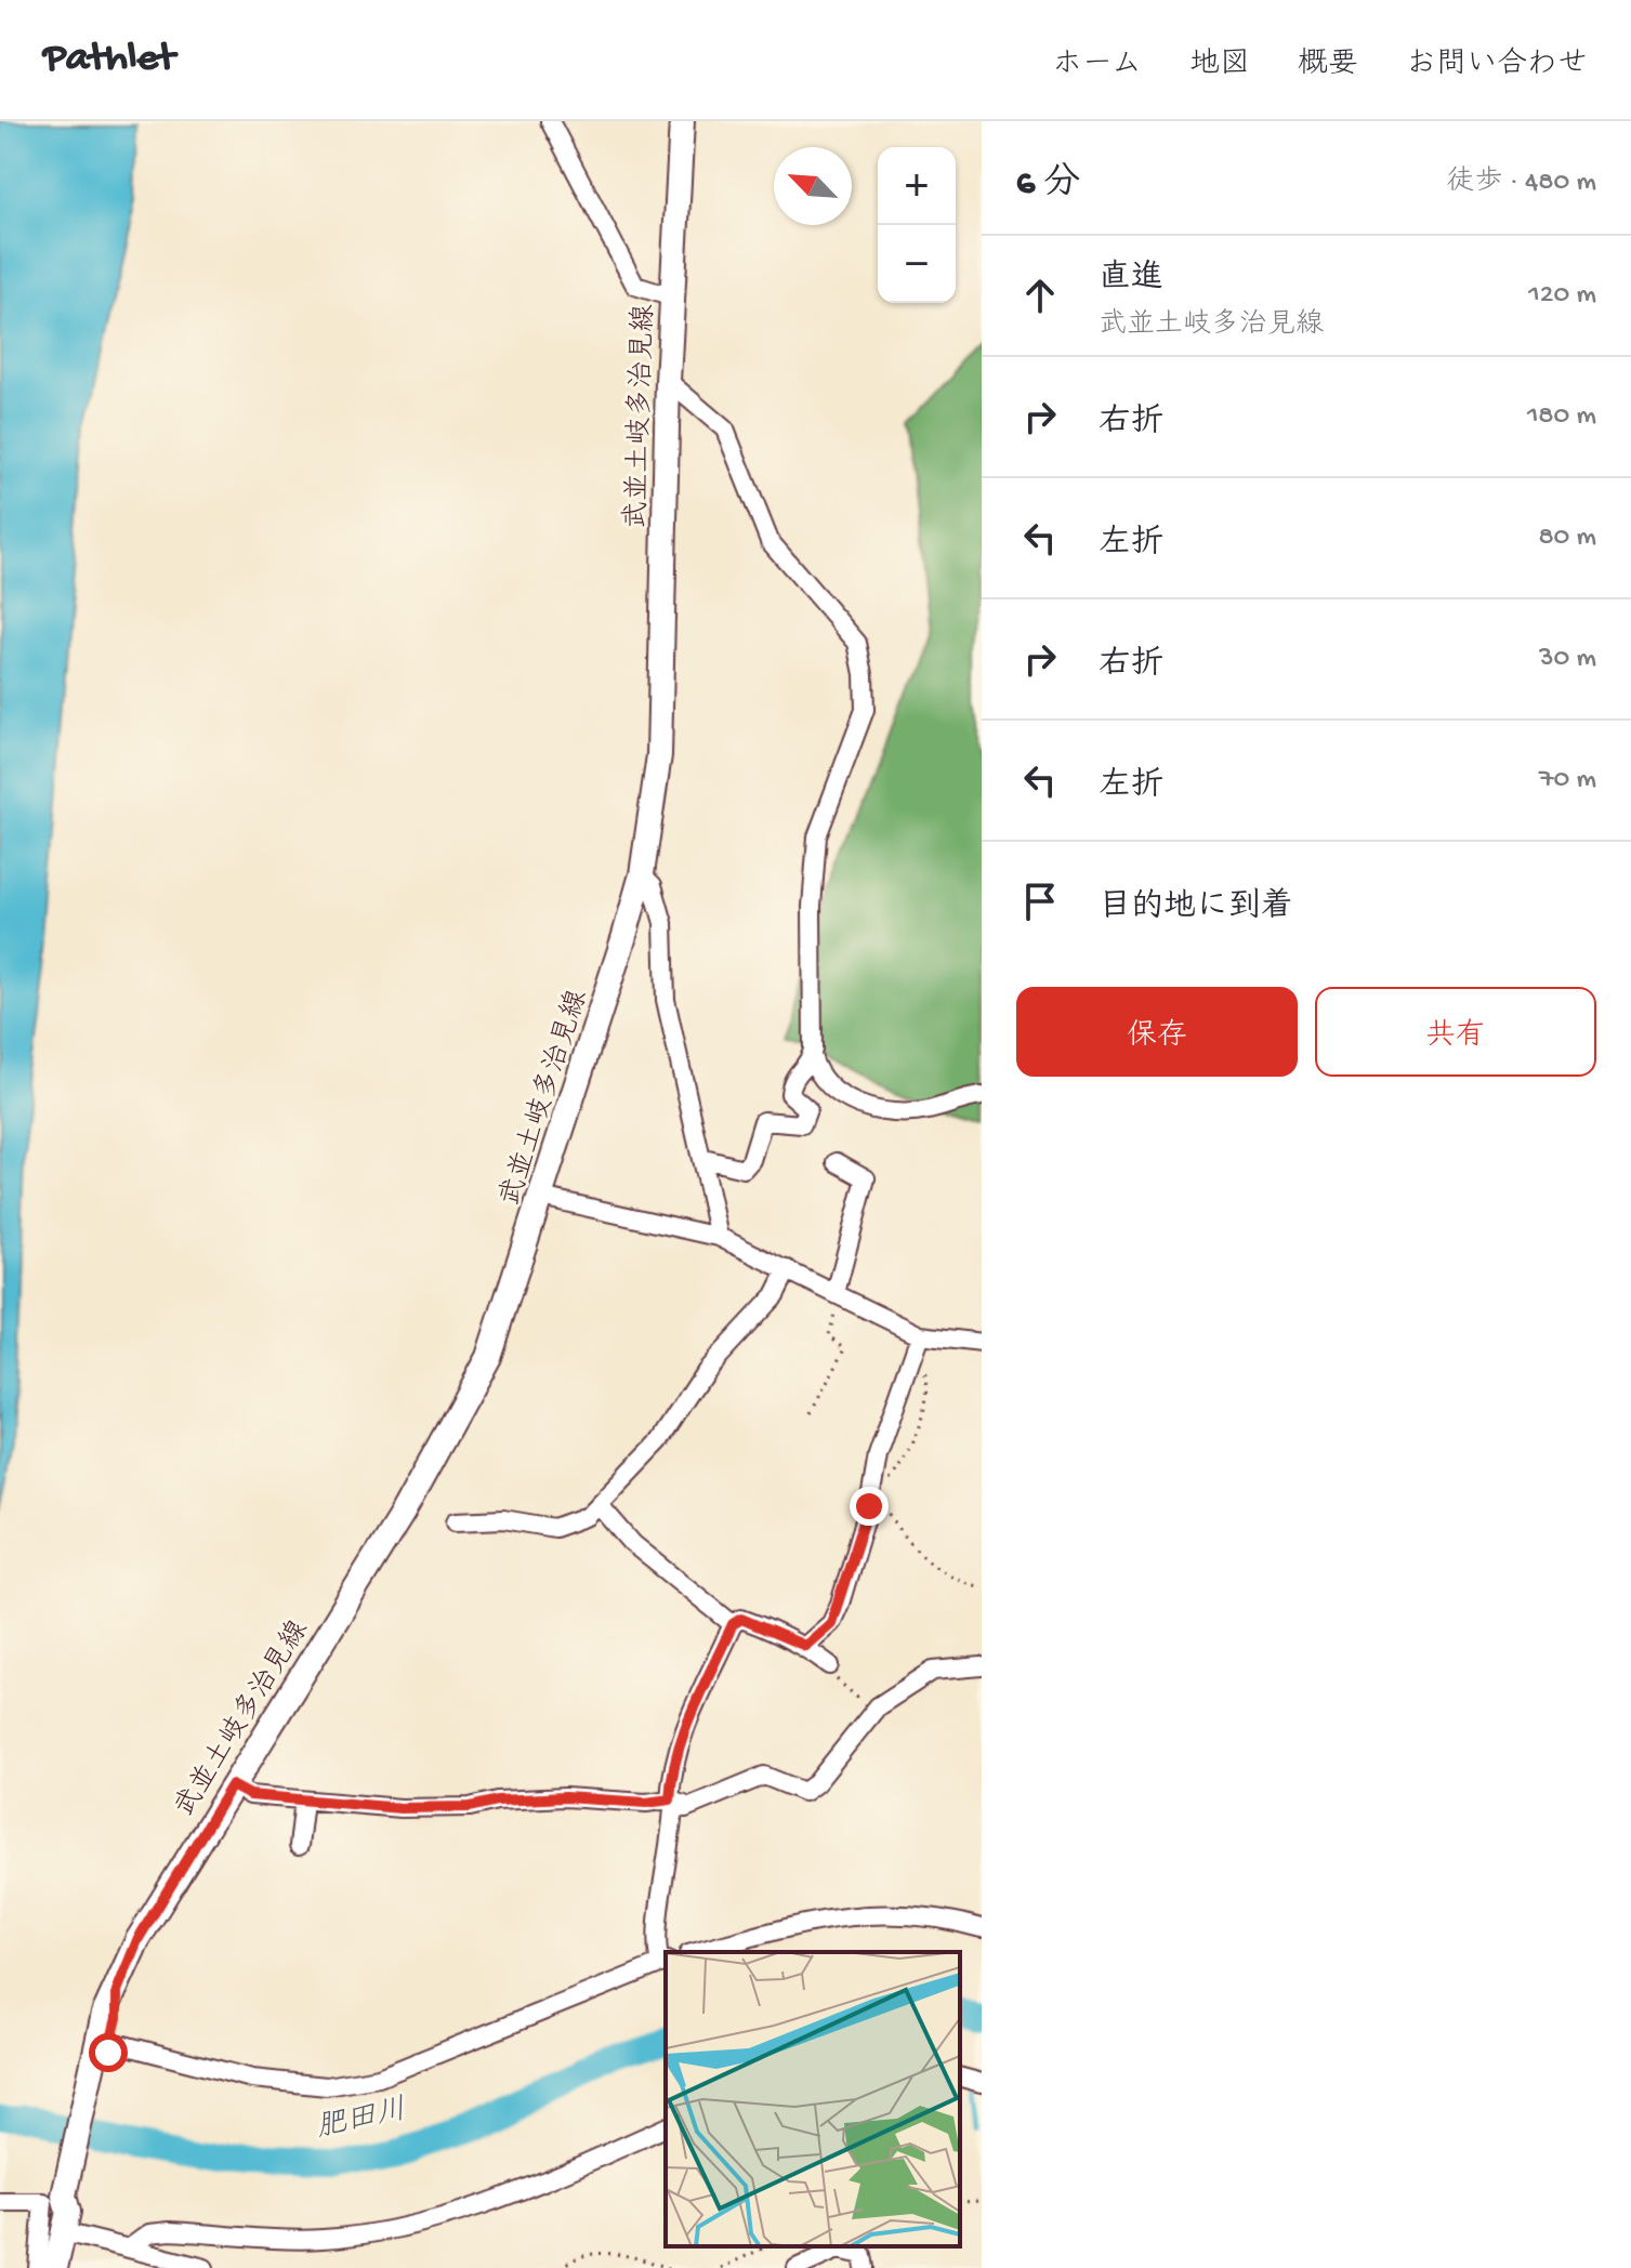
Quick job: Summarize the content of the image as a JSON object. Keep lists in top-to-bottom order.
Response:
{
  "streets": {
    "main road": ["武並土岐多治見線"]
  },
  "water": ["肥田川"],
  "north": "top left",
  "page": {
    "header": "Pathlet",
    "nav": [
      "ホーム",
      "地図",
      "概要",
      "お問い合わせ"
    ],
    "heading": ["6 分", "徒歩 · 480 m"],
    "map_buttons": ["+", "−"],
    "list": [
      ["直進", "武並土岐多治見線", "120 m"],
      ["右折", "180 m"],
      ["左折", "80 m"],
      ["右折", "30 m"],
      ["左折", "70 m"],
      "目的地に到着"
    ],
    "buttons": ["保存", "共有"]
  }
}
